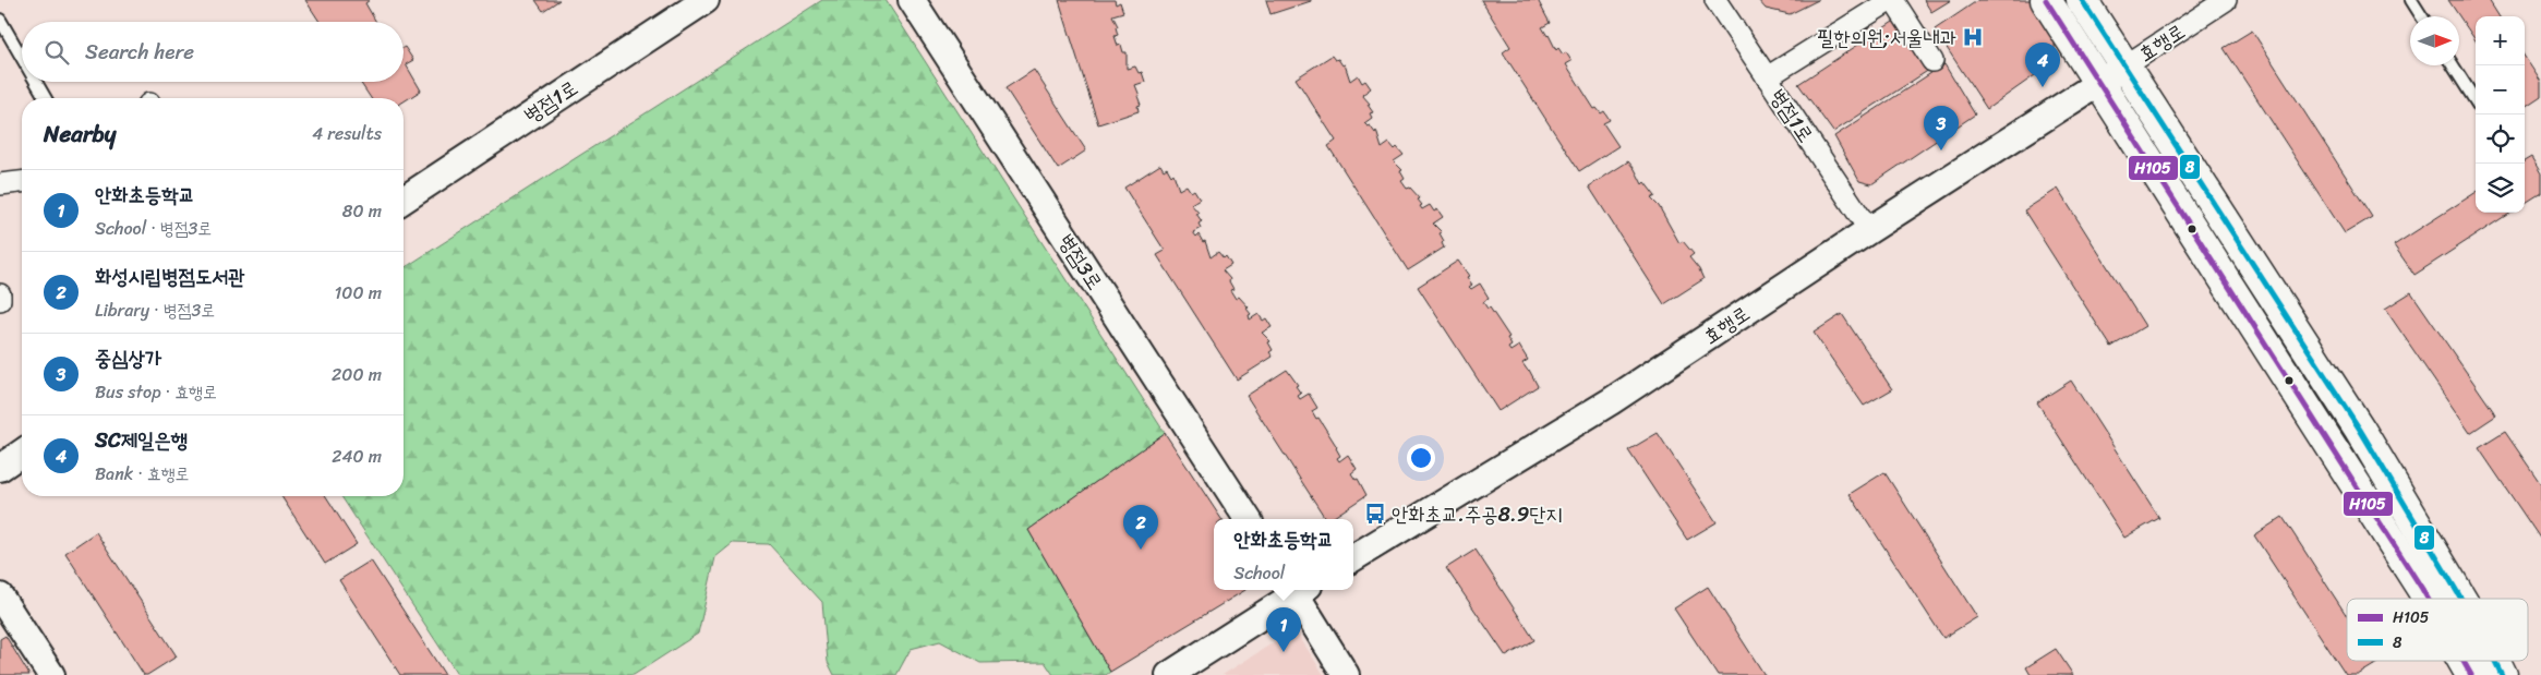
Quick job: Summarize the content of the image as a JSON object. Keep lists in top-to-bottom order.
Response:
{
  "streets": {
    "main road": ["효행로"],
    "street": ["병점1로", "병점3로"]
  },
  "crossings": [
    ["효행로", "병점1로"]
  ],
  "places": {
    "hospital": ["필한의원;서울내과"],
    "bus stop": ["안화초교.주공8.9단지"]
  },
  "lines": ["transit line H105", "transit line 8"],
  "legend": ["H105", "8"],
  "north": "right",
  "page": {
    "map_buttons": ["+", "−"],
    "search": "Search here",
    "pins": [
      "4",
      "3",
      "2",
      "1"
    ],
    "heading": ["Nearby", "4 results"],
    "list": [
      {
        "mark": "1",
        "name": "안화초등학교",
        "note": "School · 병점3로",
        "value": "80 m"
      },
      {
        "mark": "2",
        "name": "화성시립병점도서관",
        "note": "Library · 병점3로",
        "value": "100 m"
      },
      {
        "mark": "3",
        "name": "중심상가",
        "note": "Bus stop · 효행로",
        "value": "200 m"
      },
      {
        "mark": "4",
        "name": "SC제일은행",
        "note": "Bank · 효행로",
        "value": "240 m"
      }
    ],
    "popup": ["안화초등학교", "School"]
  }
}
